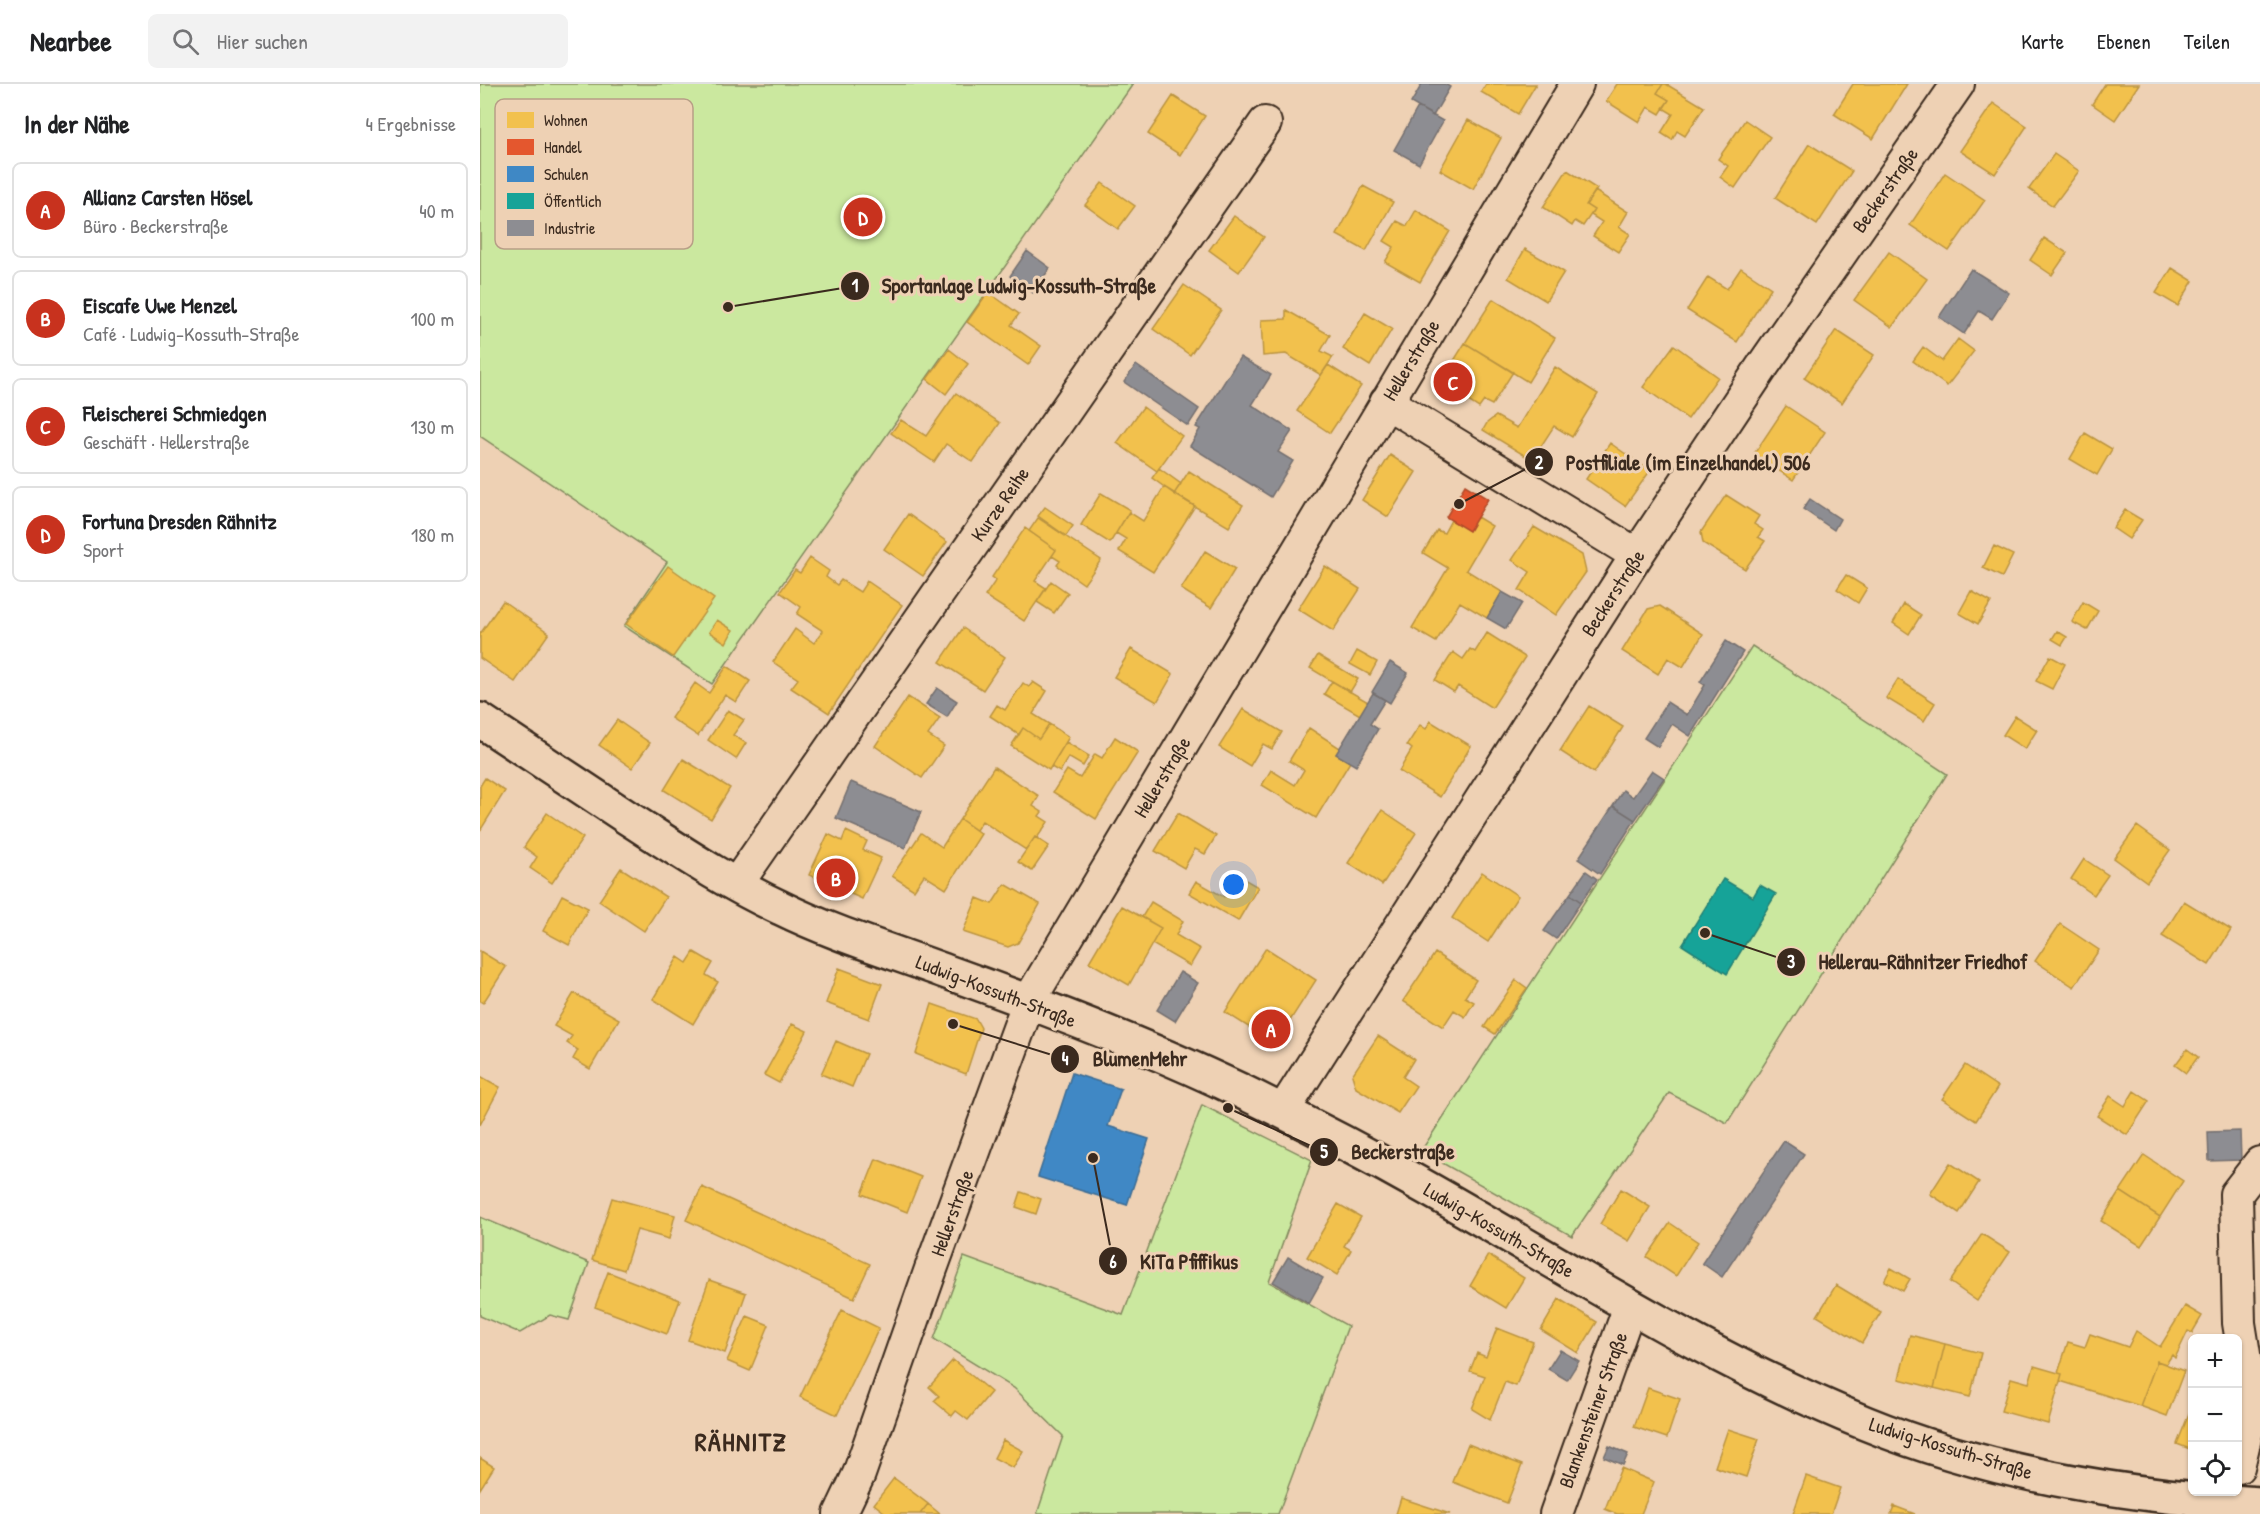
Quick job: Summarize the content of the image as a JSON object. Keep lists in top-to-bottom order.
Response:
{
  "streets": {
    "street": [
      "Beckerstraße",
      "Hellerstraße",
      "Kurze Reihe",
      "Ludwig-Kossuth-Straße",
      "Blankensteiner Straße"
    ]
  },
  "crossings": [
    ["Beckerstraße", "Ludwig-Kossuth-Straße"],
    ["Hellerstraße", "Ludwig-Kossuth-Straße"],
    ["Kurze Reihe", "Ludwig-Kossuth-Straße"],
    ["Ludwig-Kossuth-Straße", "Blankensteiner Straße"]
  ],
  "districts": ["RÄHNITZ"],
  "places": [
    "Sportanlage Ludwig-Kossuth-Straße",
    "Postfiliale (im Einzelhandel) 506",
    "Hellerau-Rähnitzer Friedhof",
    "BlumenMehr",
    "Beckerstraße",
    "KiTa Pfiffikus"
  ],
  "legend": [
    "Wohnen",
    "Handel",
    "Schulen",
    "Öffentlich",
    "Industrie"
  ],
  "page": {
    "header": "Nearbee",
    "search": "Hier suchen",
    "nav": ["Karte", "Ebenen", "Teilen"],
    "heading": ["In der Nähe", "4 Ergebnisse"],
    "list": [
      {
        "mark": "A",
        "name": "Allianz Carsten Hösel",
        "note": "Büro · Beckerstraße",
        "value": "40 m"
      },
      {
        "mark": "B",
        "name": "Eiscafe Uwe Menzel",
        "note": "Café · Ludwig-Kossuth-Straße",
        "value": "100 m"
      },
      {
        "mark": "C",
        "name": "Fleischerei Schmiedgen",
        "note": "Geschäft · Hellerstraße",
        "value": "130 m"
      },
      {
        "mark": "D",
        "name": "Fortuna Dresden Rähnitz",
        "note": "Sport",
        "value": "180 m"
      }
    ],
    "pins": [
      "D",
      "C",
      "B",
      "A"
    ],
    "map_buttons": ["+", "−"]
  }
}
